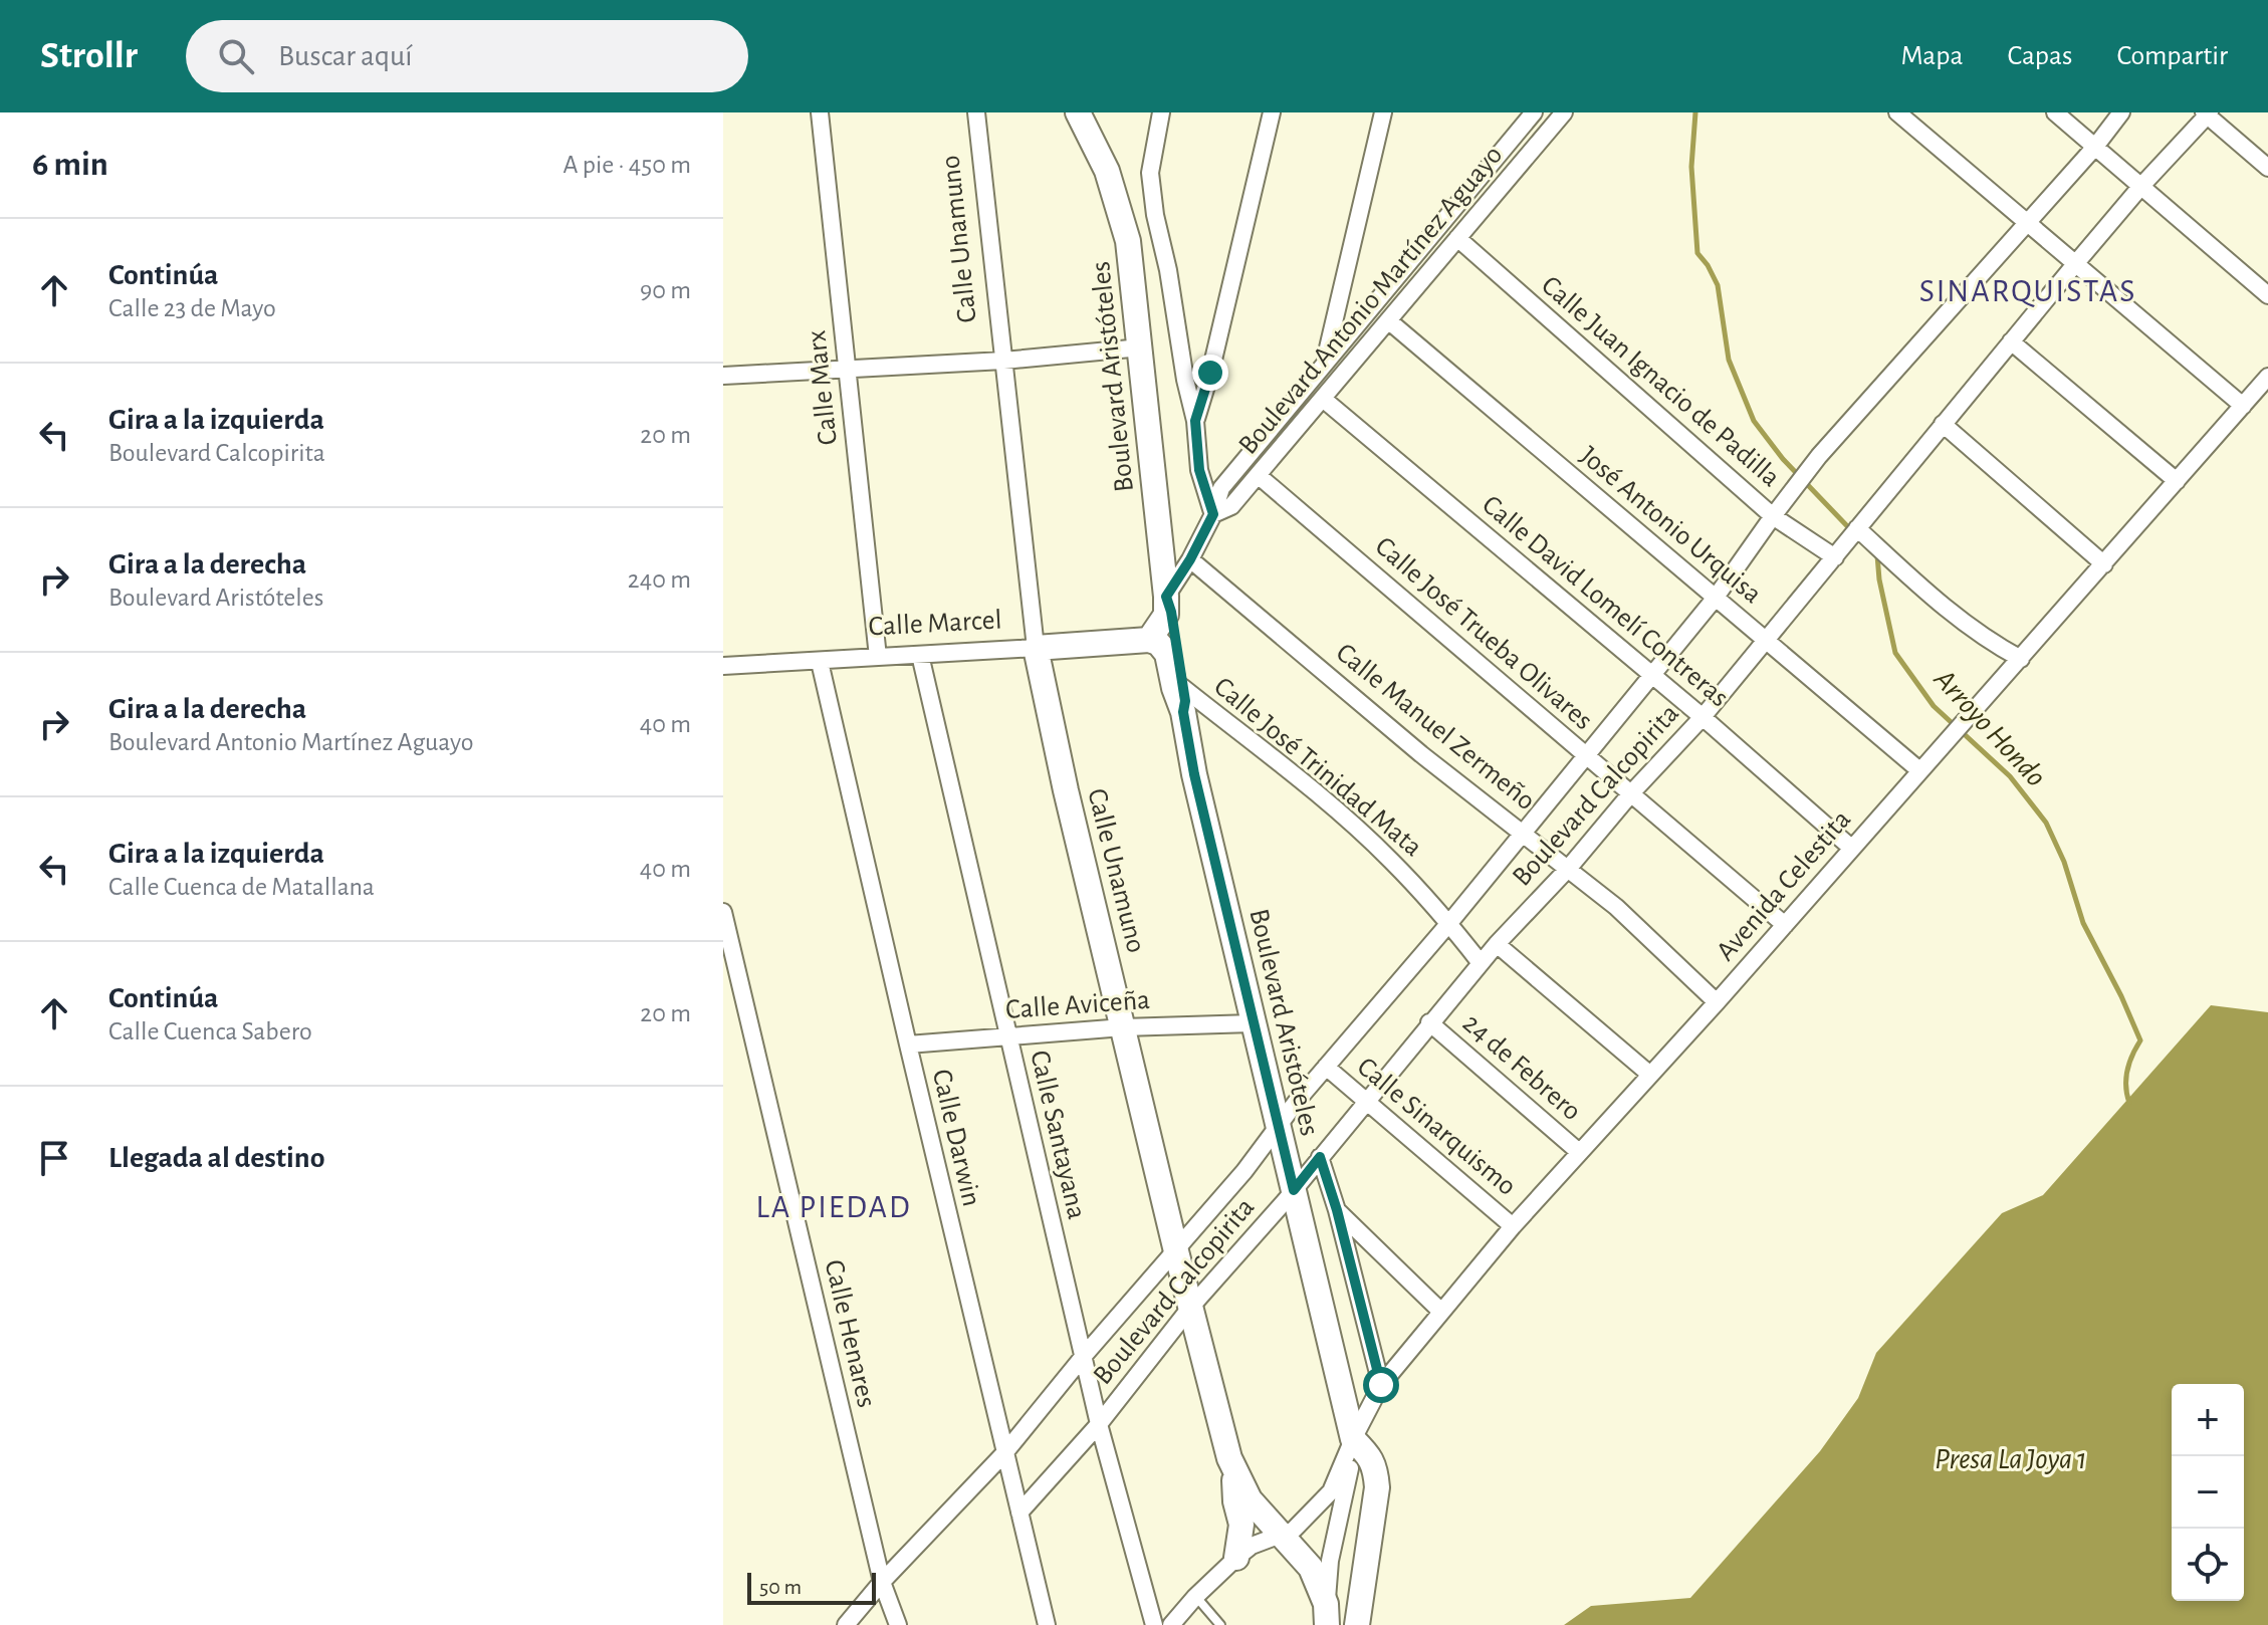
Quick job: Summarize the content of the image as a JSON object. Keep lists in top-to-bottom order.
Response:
{
  "streets": {
    "street": [
      "Calle Unamuno",
      "Boulevard Antonio Martínez Aguayo",
      "Boulevard Aristóteles",
      "Calle Juan Ignacio de Padilla",
      "Calle Marx",
      "José Antonio Urquisa",
      "Calle David Lomelí Contreras",
      "Calle Marcel",
      "Calle José Trueba Olivares",
      "Calle Manuel Zermeño",
      "Calle José Trinidad Mata",
      "Boulevard Calcopirita",
      "Avenida Celestita",
      "Calle Aviceña",
      "24 de Febrero",
      "Calle Sinarquismo",
      "Calle Santayana",
      "Calle Darwin",
      "Calle Henares"
    ]
  },
  "crossings": [
    ["Calle Unamuno", "Boulevard Aristóteles"],
    ["Calle Unamuno", "Calle Marcel"],
    ["Calle Unamuno", "Boulevard Calcopirita"],
    ["Calle Unamuno", "Calle Aviceña"],
    ["Boulevard Antonio Martínez Aguayo", "Boulevard Aristóteles"],
    ["Boulevard Antonio Martínez Aguayo", "Calle Juan Ignacio de Padilla"],
    ["Boulevard Antonio Martínez Aguayo", "José Antonio Urquisa"],
    ["Boulevard Antonio Martínez Aguayo", "Calle David Lomelí Contreras"],
    ["Boulevard Antonio Martínez Aguayo", "Calle José Trueba Olivares"],
    ["Boulevard Antonio Martínez Aguayo", "Calle Manuel Zermeño"],
    ["Boulevard Aristóteles", "Calle Marcel"],
    ["Boulevard Aristóteles", "Calle José Trinidad Mata"],
    ["Boulevard Aristóteles", "Boulevard Calcopirita"],
    ["Boulevard Aristóteles", "Avenida Celestita"],
    ["Boulevard Aristóteles", "Calle Aviceña"],
    ["Calle Juan Ignacio de Padilla", "Boulevard Calcopirita"],
    ["Calle Juan Ignacio de Padilla", "Avenida Celestita"],
    ["Calle Marx", "Calle Marcel"],
    ["José Antonio Urquisa", "Boulevard Calcopirita"],
    ["José Antonio Urquisa", "Avenida Celestita"],
    ["Calle David Lomelí Contreras", "Boulevard Calcopirita"],
    ["Calle David Lomelí Contreras", "Avenida Celestita"],
    ["Calle Marcel", "Calle Santayana"],
    ["Calle Marcel", "Calle Darwin"],
    ["Calle José Trueba Olivares", "Boulevard Calcopirita"],
    ["Calle José Trueba Olivares", "Avenida Celestita"],
    ["Calle Manuel Zermeño", "Boulevard Calcopirita"],
    ["Calle Manuel Zermeño", "Avenida Celestita"],
    ["Calle José Trinidad Mata", "Boulevard Calcopirita"],
    ["Boulevard Calcopirita", "24 de Febrero"],
    ["Boulevard Calcopirita", "Calle Sinarquismo"],
    ["Boulevard Calcopirita", "Calle Santayana"],
    ["Boulevard Calcopirita", "Calle Darwin"],
    ["Boulevard Calcopirita", "Calle Henares"],
    ["Avenida Celestita", "24 de Febrero"],
    ["Avenida Celestita", "Calle Sinarquismo"],
    ["Calle Aviceña", "Calle Santayana"],
    ["Calle Aviceña", "Calle Darwin"]
  ],
  "districts": ["SINARQUISTAS", "LA PIEDAD"],
  "water": ["Arroyo Hondo", "Presa La Joya 1"],
  "scale_bar": "50 m",
  "page": {
    "header": "Strollr",
    "search": "Buscar aquí",
    "nav": ["Mapa", "Capas", "Compartir"],
    "heading": ["6 min", "A pie · 450 m"],
    "list": [
      ["Continúa", "Calle 23 de Mayo", "90 m"],
      ["Gira a la izquierda", "Boulevard Calcopirita", "20 m"],
      ["Gira a la derecha", "Boulevard Aristóteles", "240 m"],
      ["Gira a la derecha", "Boulevard Antonio Martínez Aguayo", "40 m"],
      ["Gira a la izquierda", "Calle Cuenca de Matallana", "40 m"],
      ["Continúa", "Calle Cuenca Sabero", "20 m"],
      "Llegada al destino"
    ],
    "map_buttons": ["+", "−"],
    "scale": "50 m"
  }
}
